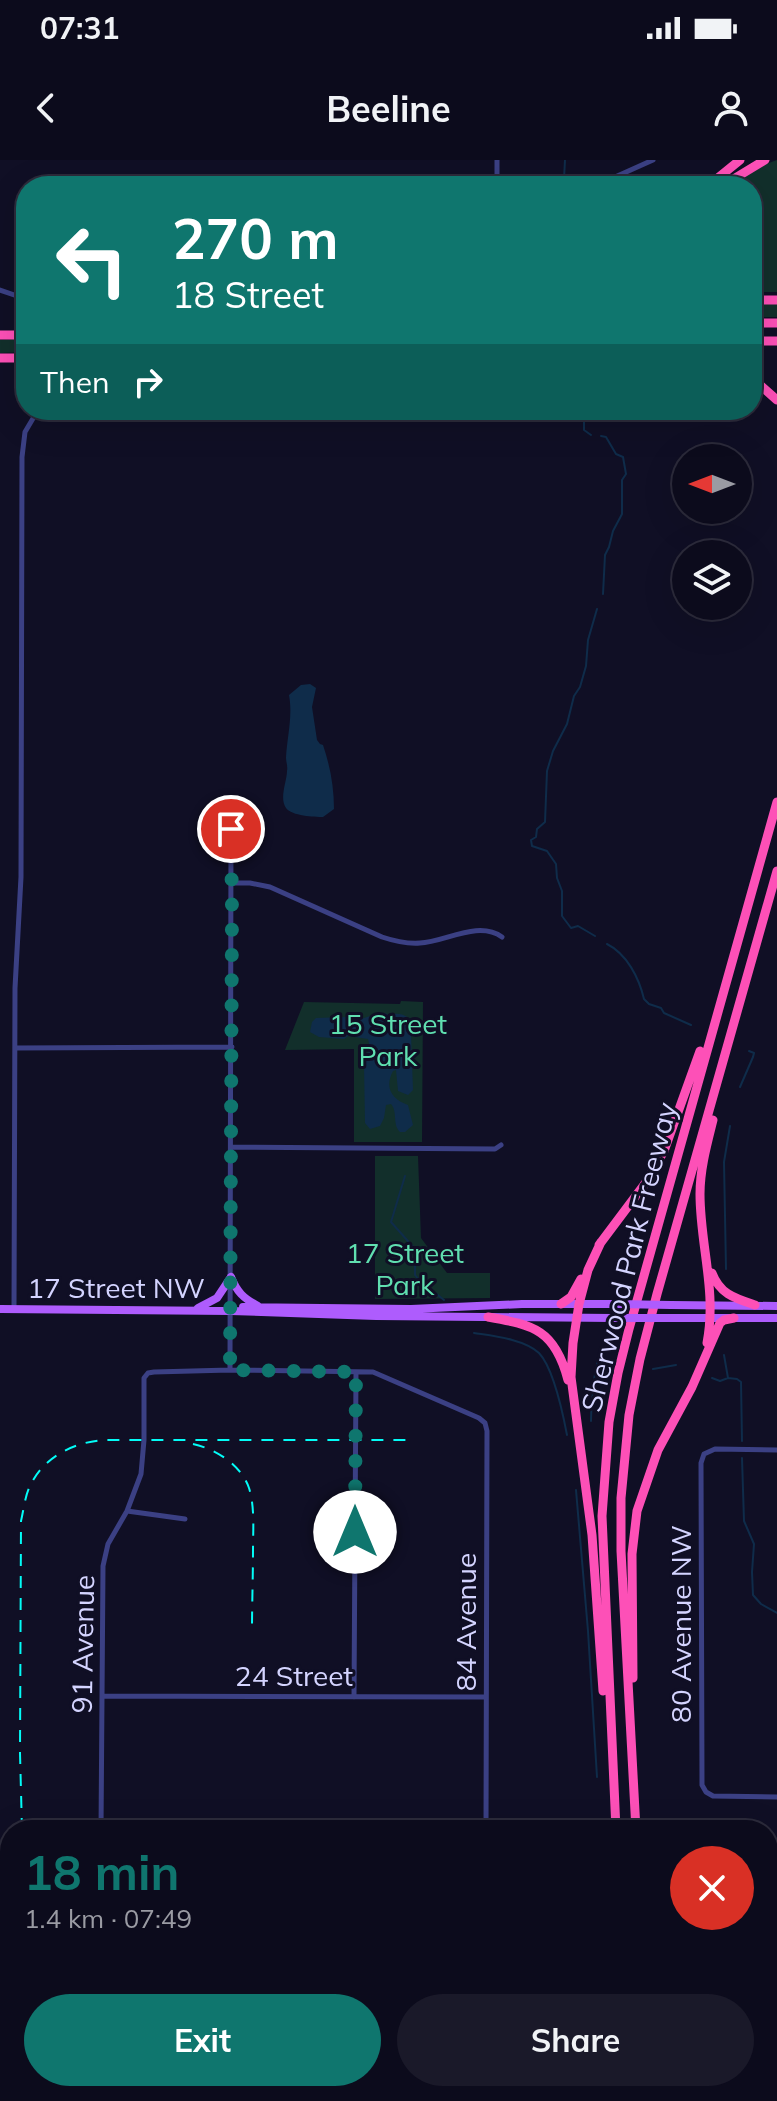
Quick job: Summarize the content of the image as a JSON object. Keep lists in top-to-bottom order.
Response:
{
  "streets": {
    "highway": ["Sherwood Park Freeway"],
    "main road": ["17 Street NW"],
    "street": [
      "84 Avenue",
      "80 Avenue NW",
      "91 Avenue",
      "24 Street"
    ]
  },
  "crossings": [
    ["84 Avenue", "24 Street"],
    ["91 Avenue", "24 Street"]
  ],
  "parks": ["15 Street Park", "17 Street Park"],
  "north": "left",
  "page": {
    "status": "07:31",
    "header": "Beeline",
    "turn": ["270 m", "18 Street"],
    "then": "Then",
    "heading": ["18 min", "1.4 km · 07:49"],
    "buttons": ["Exit", "Share"]
  }
}
